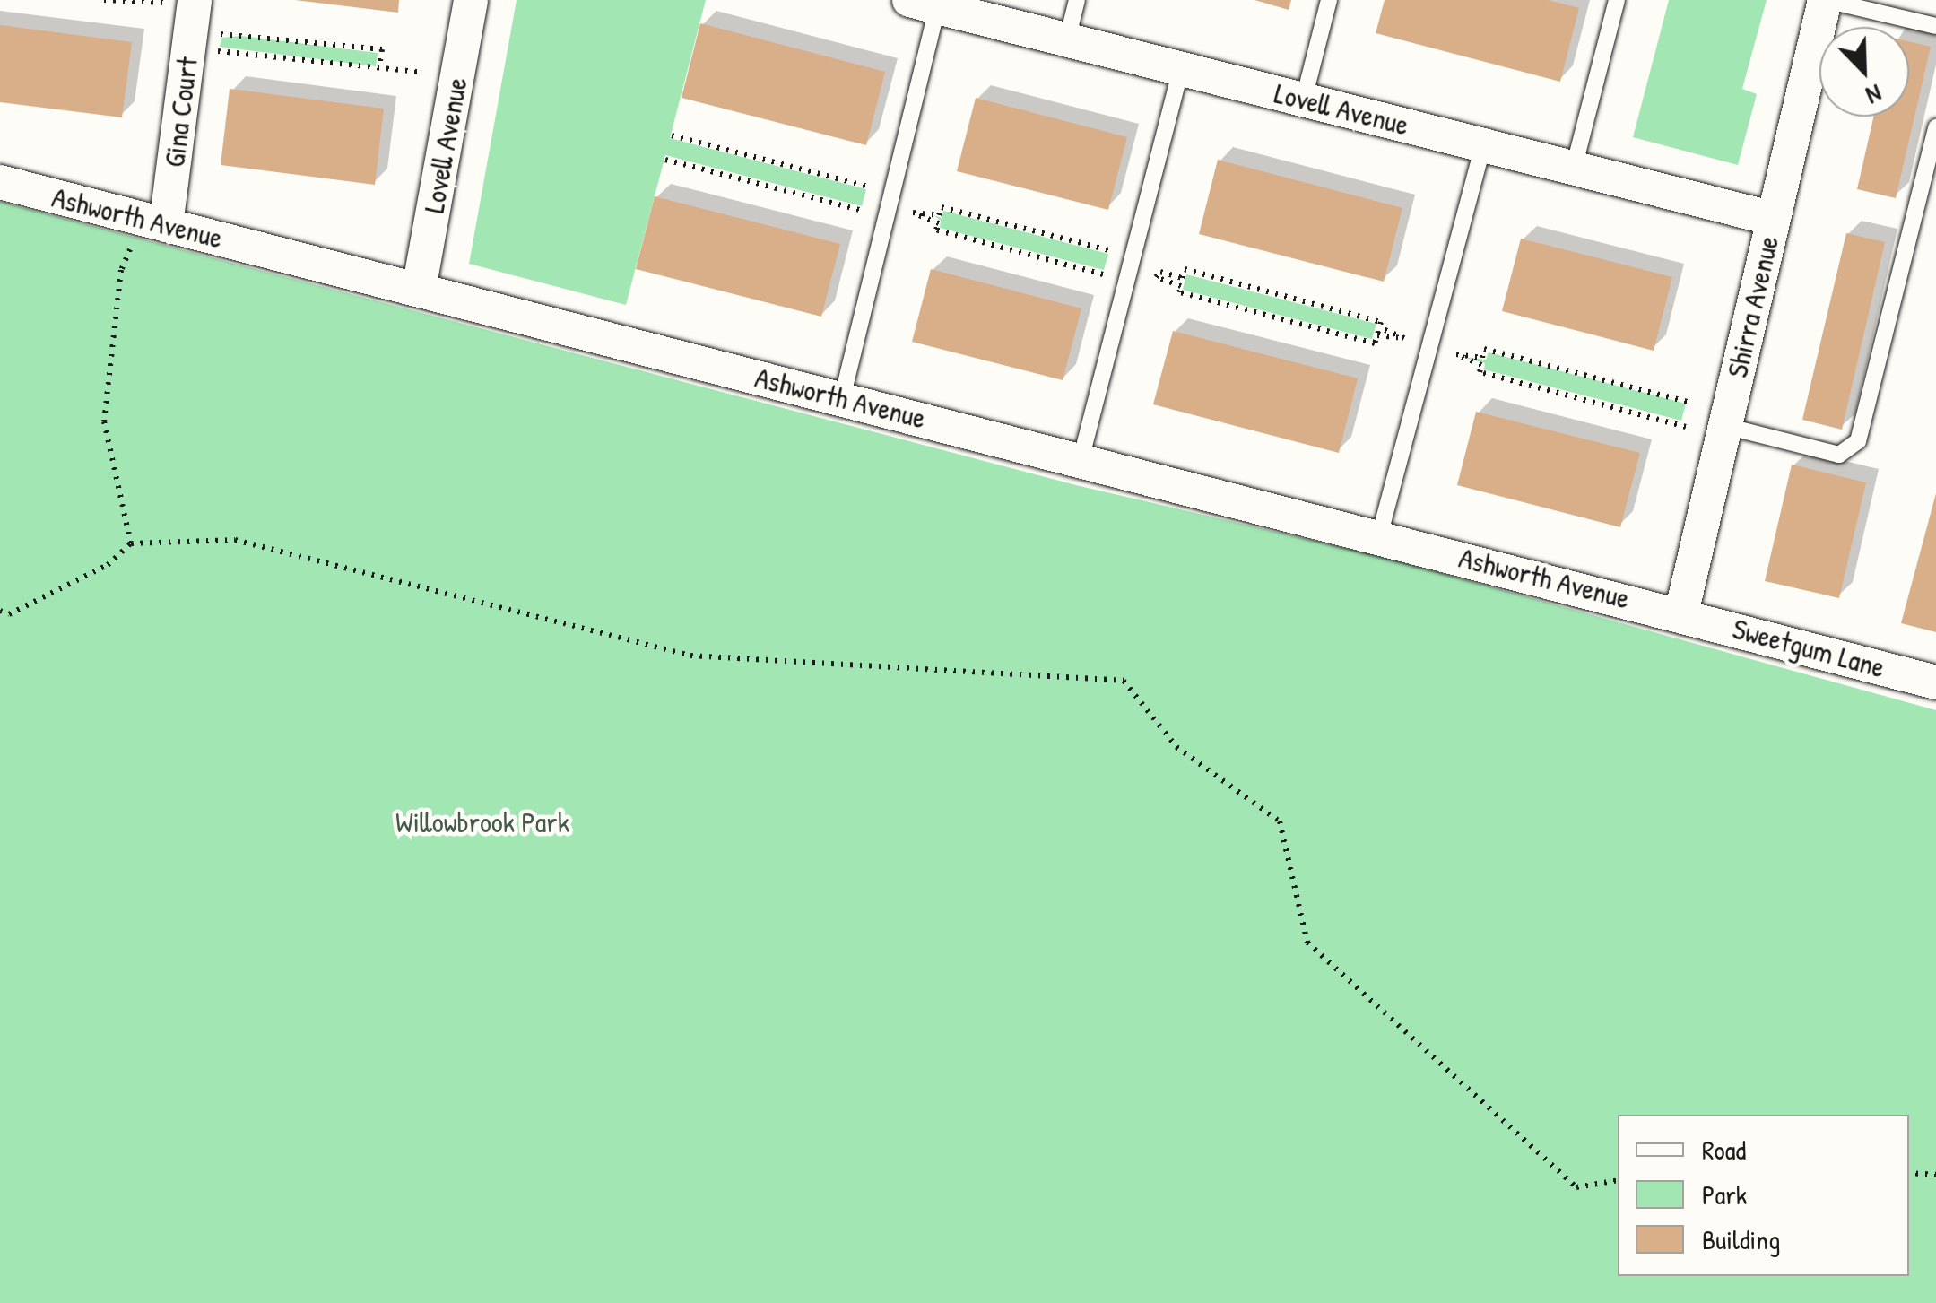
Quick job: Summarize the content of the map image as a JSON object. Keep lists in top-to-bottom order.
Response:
{
  "streets": {
    "street": [
      "Lovell Avenue",
      "Gina Court",
      "Ashworth Avenue",
      "Shirra Avenue",
      "Sweetgum Lane"
    ]
  },
  "crossings": [
    ["Lovell Avenue", "Ashworth Avenue"],
    ["Lovell Avenue", "Shirra Avenue"],
    ["Gina Court", "Ashworth Avenue"],
    ["Ashworth Avenue", "Shirra Avenue"],
    ["Ashworth Avenue", "Sweetgum Lane"],
    ["Shirra Avenue", "Sweetgum Lane"]
  ],
  "parks": ["Willowbrook Park"],
  "legend": ["Road", "Park", "Building"],
  "north": "bottom right"
}
